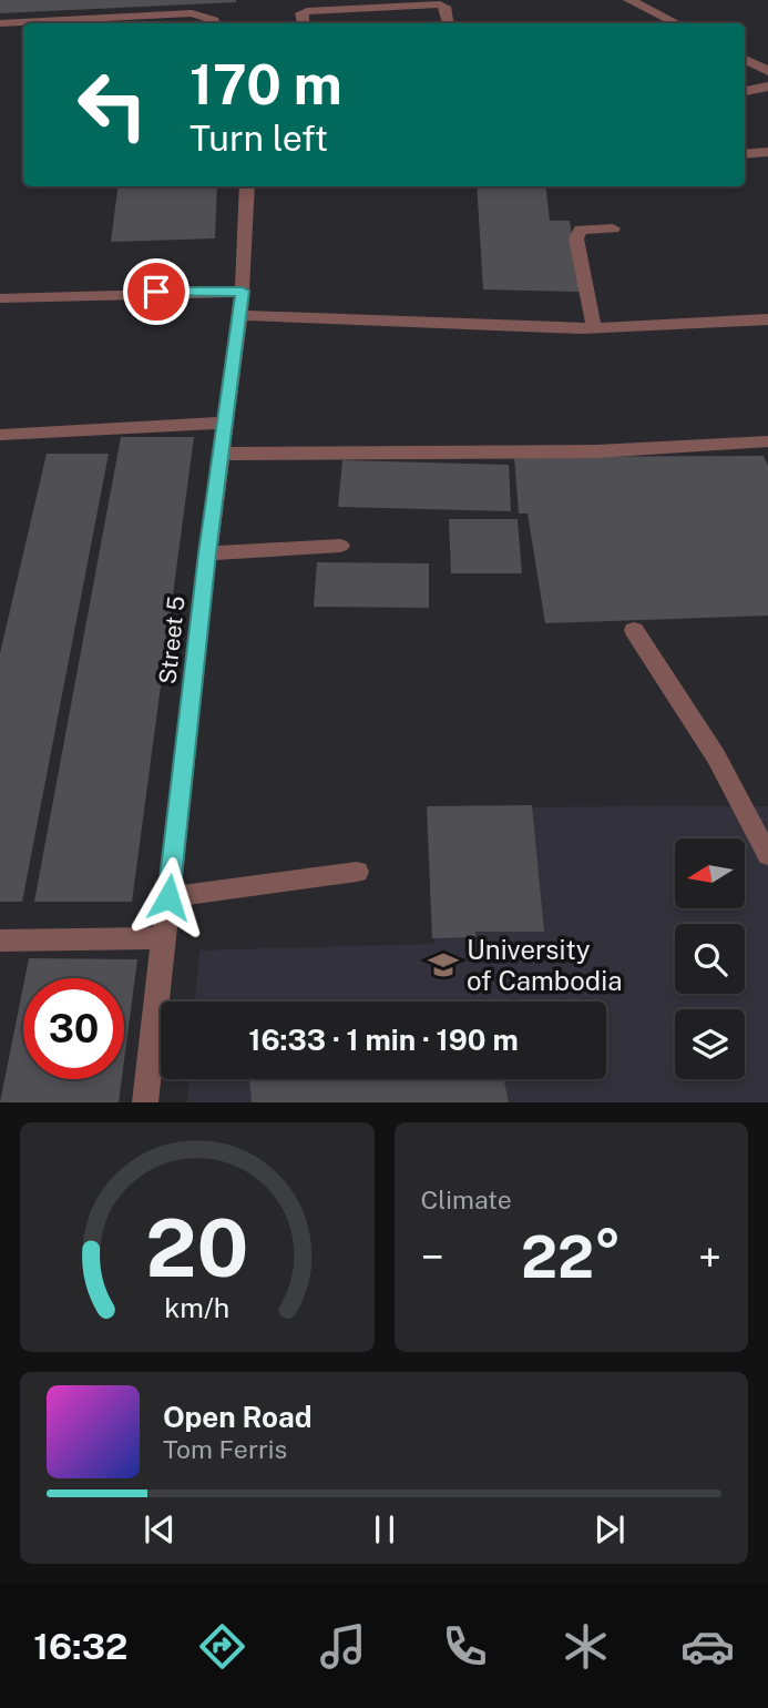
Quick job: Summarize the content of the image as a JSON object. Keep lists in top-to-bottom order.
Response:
{
  "streets": {
    "street": ["Street 5"]
  },
  "places": {
    "school or university": ["University of Cambodia"]
  },
  "north": "left",
  "page": {
    "turn": ["170 m", "Turn left"],
    "limit": "30",
    "trip": "16:33 · 1 min · 190 m",
    "tile": "Climate",
    "heat": ["−", "22°", "+"],
    "song": ["Open Road", "Tom Ferris"],
    "tabs": "16:32",
    "gauge": ["20", "km/h"]
  }
}
